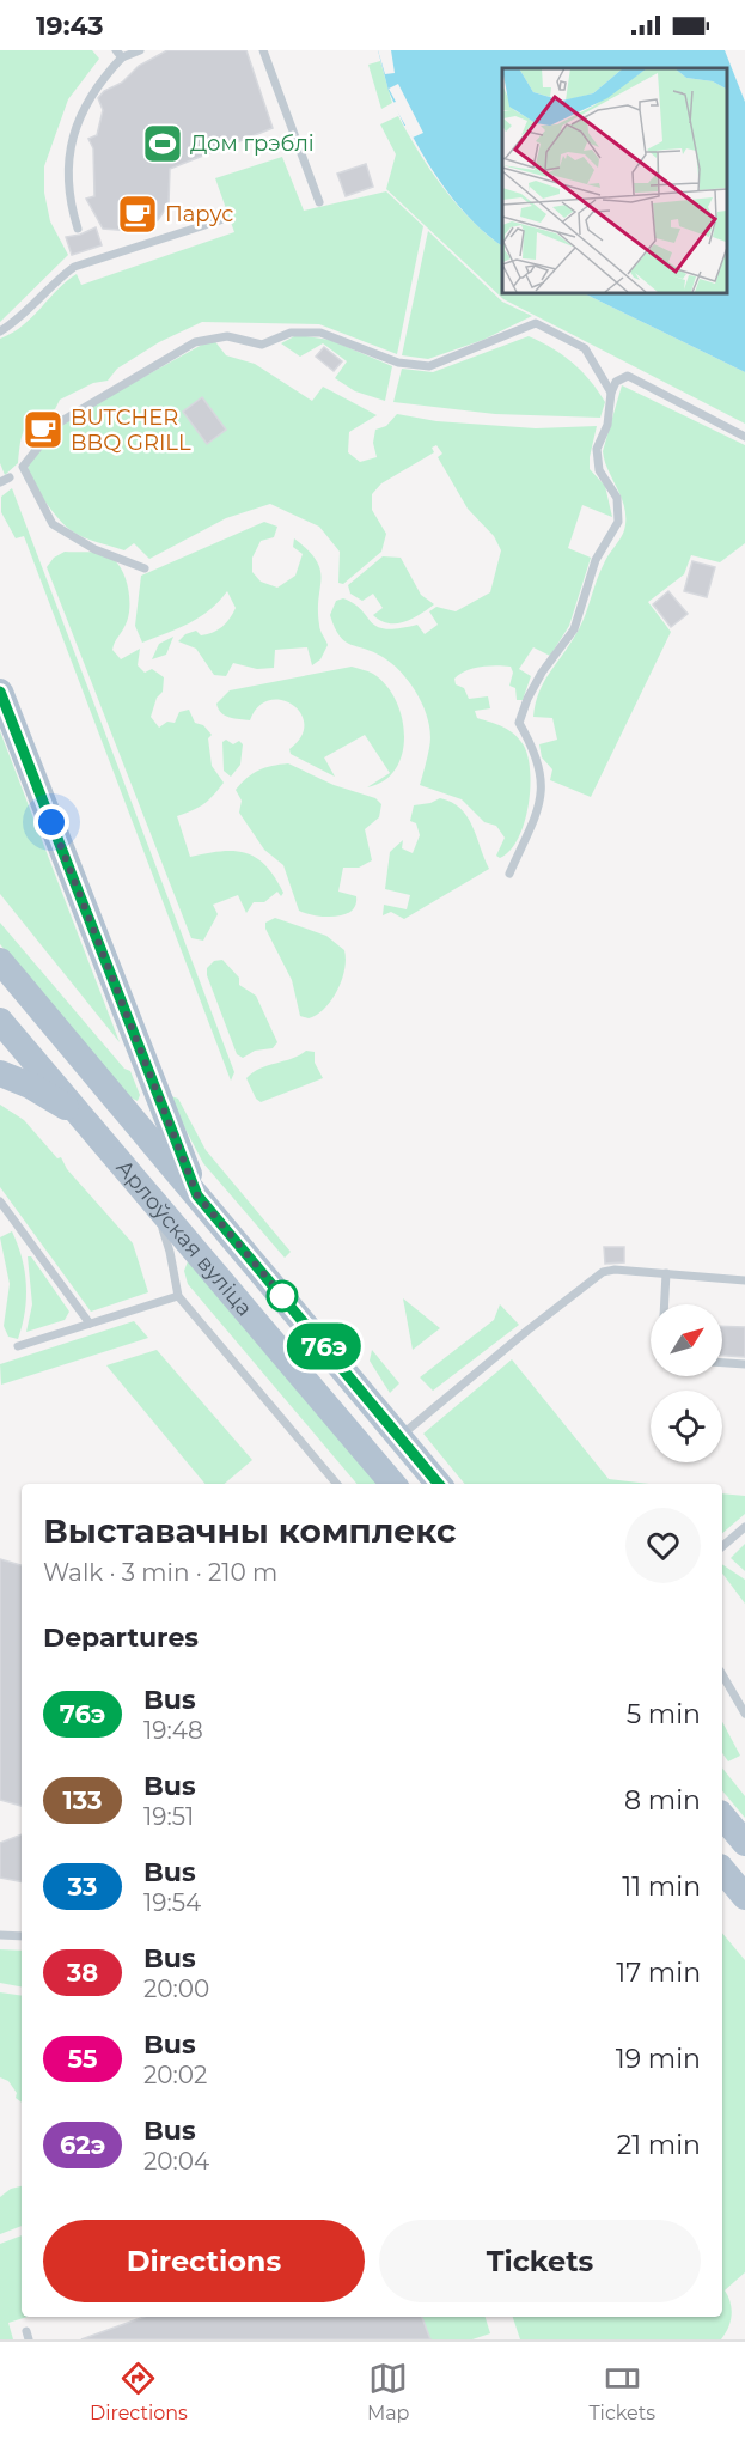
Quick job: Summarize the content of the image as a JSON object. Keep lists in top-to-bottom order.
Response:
{
  "streets": {
    "main road": ["Арлоўская вуліца"]
  },
  "places": {
    "sports": ["Дом грэблі"],
    "cafe": ["Парус", "BUTCHER BBQ GRILL"]
  },
  "lines": ["bus line 76э"],
  "north": "top right",
  "page": {
    "status": "19:43",
    "on_map": "76э",
    "heading": [
      ["Выставачны комплекс", "Walk · 3 min · 210 m"],
      "Departures"
    ],
    "list": [
      {
        "mark": "76э",
        "name": "Bus",
        "note": "19:48",
        "value": "5 min"
      },
      {
        "mark": "133",
        "name": "Bus",
        "note": "19:51",
        "value": "8 min"
      },
      {
        "mark": "33",
        "name": "Bus",
        "note": "19:54",
        "value": "11 min"
      },
      {
        "mark": "38",
        "name": "Bus",
        "note": "20:00",
        "value": "17 min"
      },
      {
        "mark": "55",
        "name": "Bus",
        "note": "20:02",
        "value": "19 min"
      },
      {
        "mark": "62э",
        "name": "Bus",
        "note": "20:04",
        "value": "21 min"
      }
    ],
    "buttons": ["Directions", "Tickets"],
    "tabs": ["Directions", "Map", "Tickets"]
  }
}
